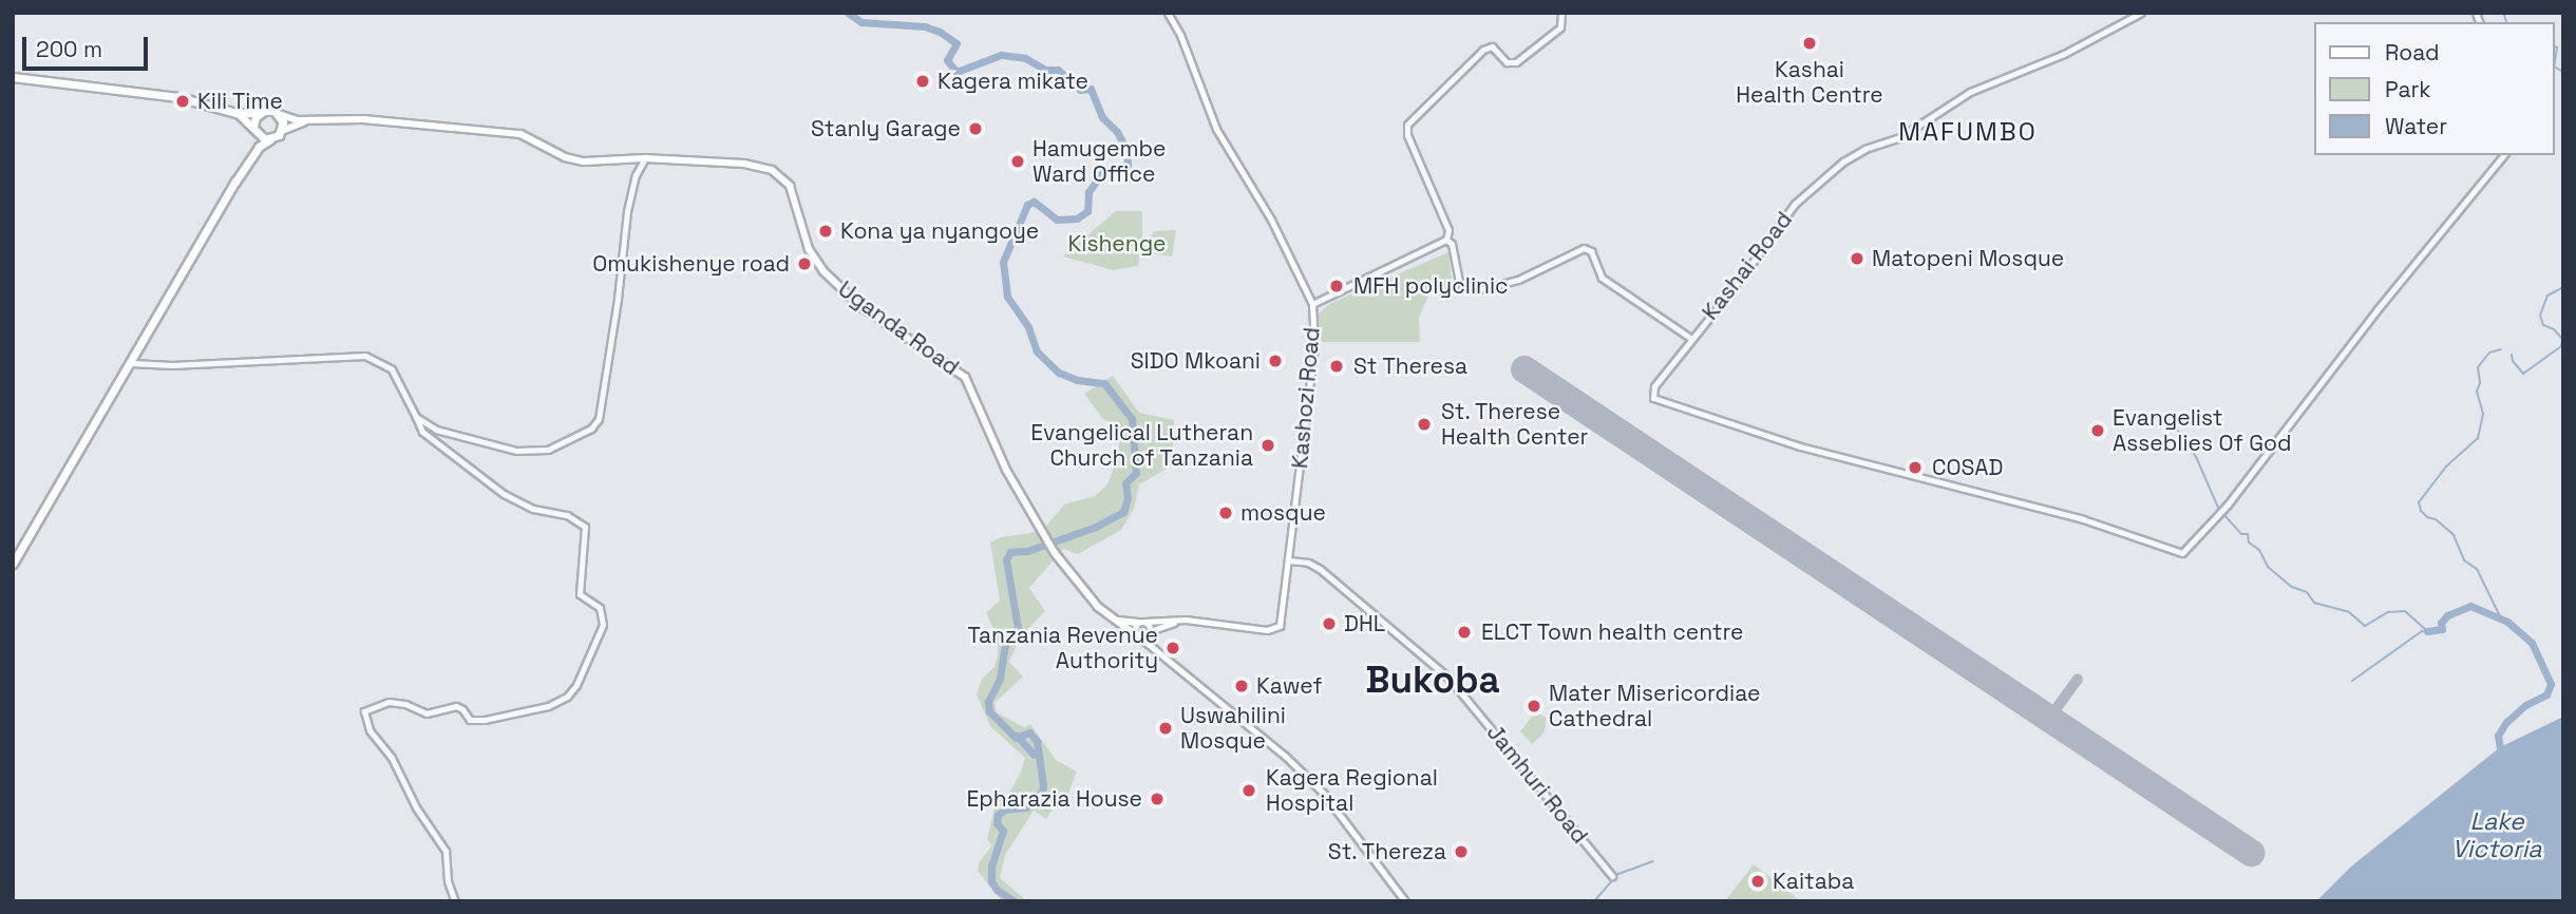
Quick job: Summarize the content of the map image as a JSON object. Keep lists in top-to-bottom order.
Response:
{
  "streets": {
    "main road": ["Uganda Road", "Kashozi Road"],
    "street": ["Kashai Road", "Jamhuri Road"]
  },
  "crossings": [
    ["Uganda Road", "Kashozi Road"],
    ["Kashozi Road", "Jamhuri Road"]
  ],
  "districts": ["MAFUMBO", "Bukoba"],
  "water": ["Lake Victoria"],
  "parks": ["Kishenge"],
  "places": [
    "Kashai Health Centre",
    "Kagera mikate",
    "Kili Time",
    "Stanly Garage",
    "Hamugembe Ward Office",
    "Kona ya nyangoye",
    "Matopeni Mosque",
    "Omukishenye road",
    "MFH polyclinic",
    "SIDO Mkoani",
    "St Theresa",
    "St. Therese Health Center",
    "Evangelist Asseblies Of God",
    "Evangelical Lutheran Church of Tanzania",
    "COSAD",
    "mosque",
    "DHL",
    "ELCT Town health centre",
    "Tanzania Revenue Authority",
    "Kawef",
    "Mater Misericordiae Cathedral",
    "Uswahilini Mosque",
    "Kagera Regional Hospital",
    "Epharazia House",
    "St. Thereza",
    "Kaitaba"
  ],
  "legend": ["Road", "Park", "Water"],
  "scale_bar": "200 m"
}
